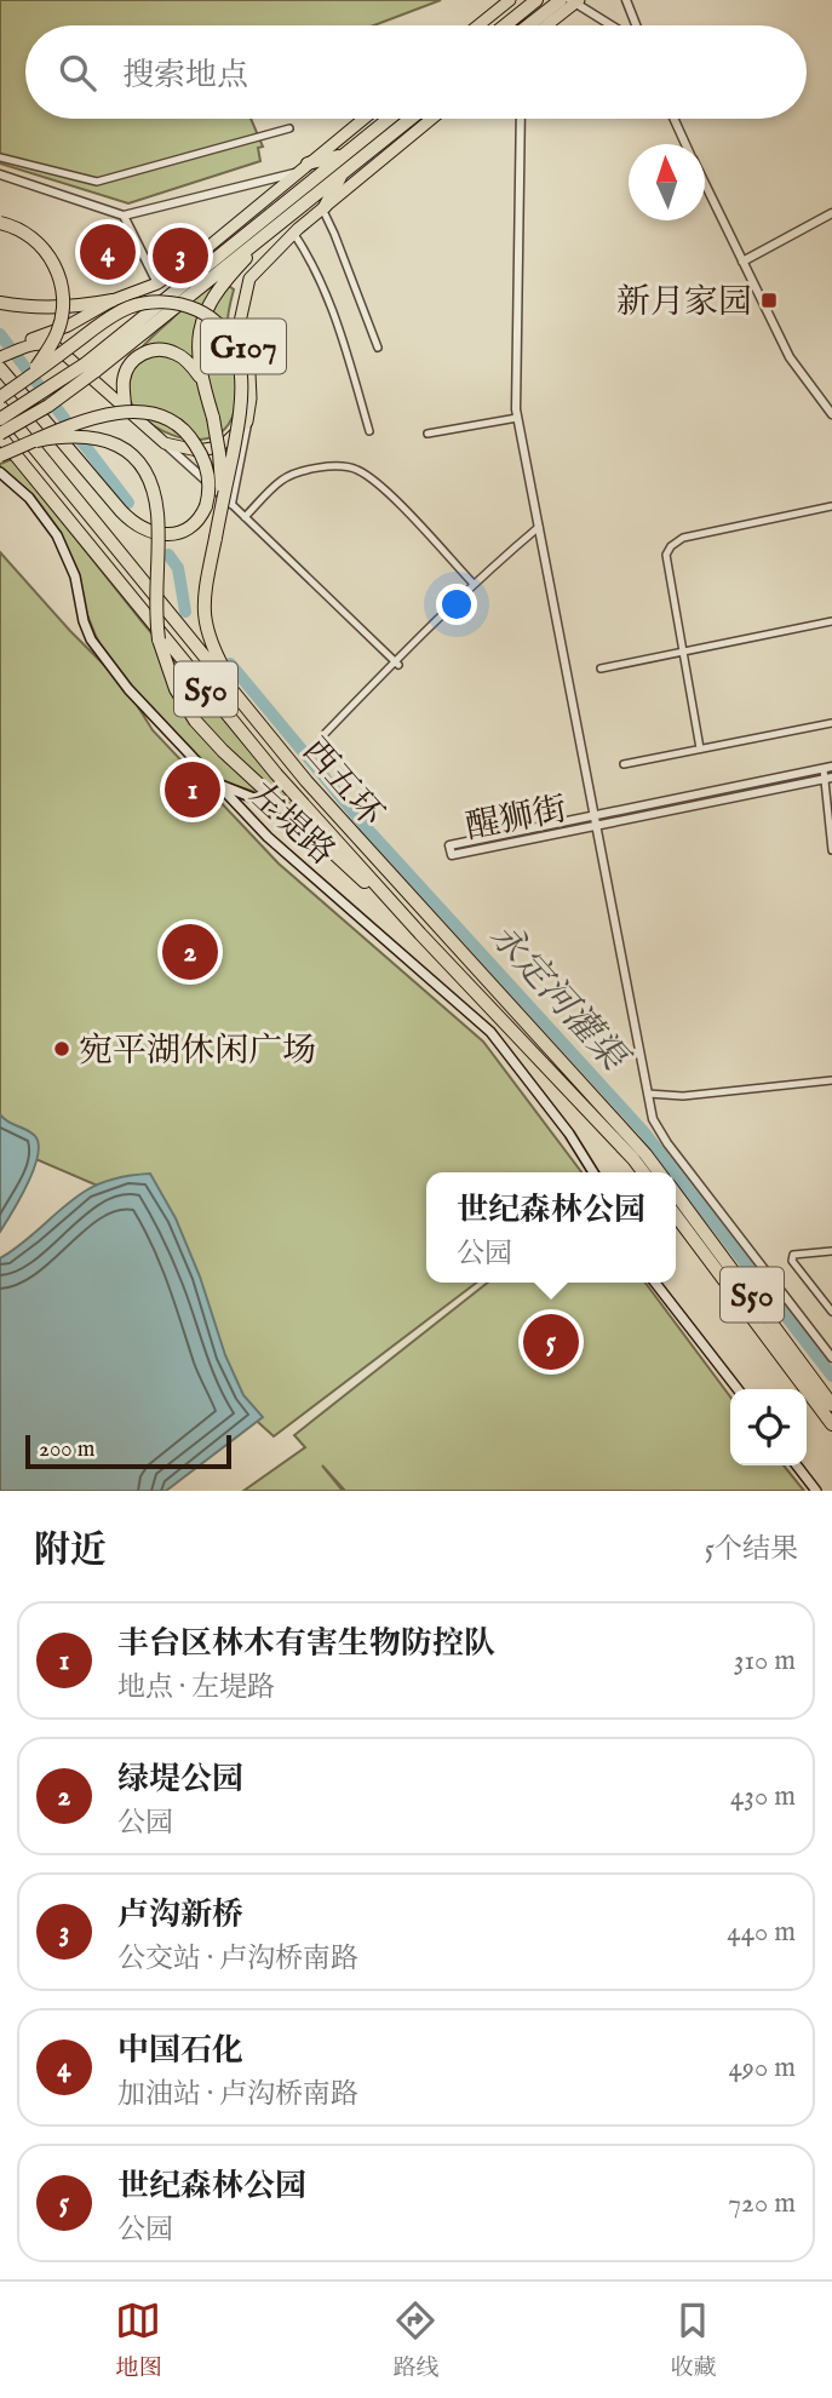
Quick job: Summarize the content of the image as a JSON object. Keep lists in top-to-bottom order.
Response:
{
  "streets": {
    "highway": ["G107", "S50", "西五环"],
    "main road": ["左堤路"],
    "street": ["醒狮街"]
  },
  "water": ["永定河灌渠"],
  "places": {
    "transit": ["新月家园"],
    "other": ["宛平湖休闲广场"]
  },
  "scale_bar": "200 m",
  "north": "top",
  "page": {
    "search": "搜索地点",
    "pins": [
      "4",
      "3",
      "1",
      "2",
      "5"
    ],
    "popup": ["世纪森林公园", "公园"],
    "scale": "200 m",
    "heading": ["附近", "5个结果"],
    "list": [
      {
        "mark": "1",
        "name": "丰台区林木有害生物防控队",
        "note": "地点 · 左堤路",
        "value": "310 m"
      },
      {
        "mark": "2",
        "name": "绿堤公园",
        "note": "公园",
        "value": "430 m"
      },
      {
        "mark": "3",
        "name": "卢沟新桥",
        "note": "公交站 · 卢沟桥南路",
        "value": "440 m"
      },
      {
        "mark": "4",
        "name": "中国石化",
        "note": "加油站 · 卢沟桥南路",
        "value": "490 m"
      },
      {
        "mark": "5",
        "name": "世纪森林公园",
        "note": "公园",
        "value": "720 m"
      }
    ],
    "nav": ["地图", "路线", "收藏"]
  }
}
